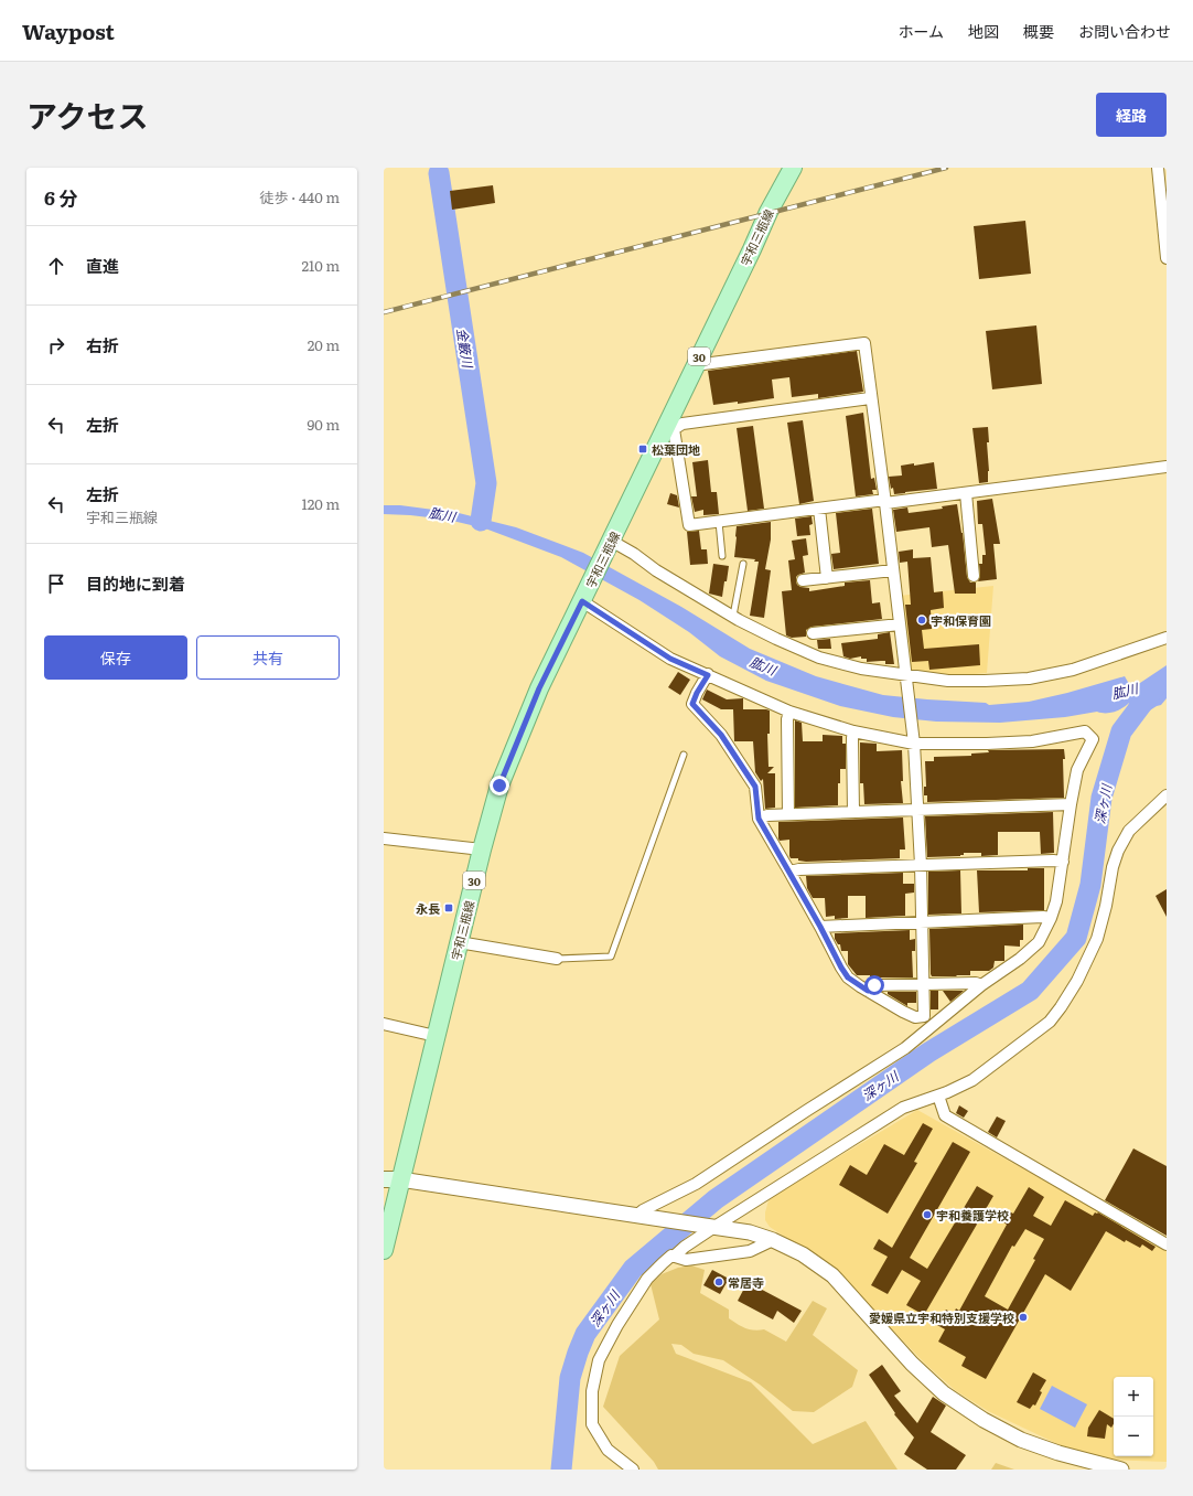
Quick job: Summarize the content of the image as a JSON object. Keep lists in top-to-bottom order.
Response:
{
  "streets": {
    "main road": ["宇和三瓶線", "30"]
  },
  "water": ["金籔川", "肱川", "深ヶ川"],
  "places": {
    "transit": ["松葉団地", "永長"],
    "other": [
      "宇和保育園",
      "宇和養護学校",
      "常居寺",
      "愛媛県立宇和特別支援学校"
    ]
  },
  "page": {
    "header": "Waypost",
    "nav": [
      "ホーム",
      "地図",
      "概要",
      "お問い合わせ"
    ],
    "title": "アクセス",
    "buttons": [
      "経路",
      ["保存", "共有"]
    ],
    "heading": ["6 分", "徒歩 · 440 m"],
    "list": [
      ["直進", "210 m"],
      ["右折", "20 m"],
      ["左折", "90 m"],
      ["左折", "宇和三瓶線", "120 m"],
      "目的地に到着"
    ],
    "map_buttons": ["+", "−"]
  }
}
